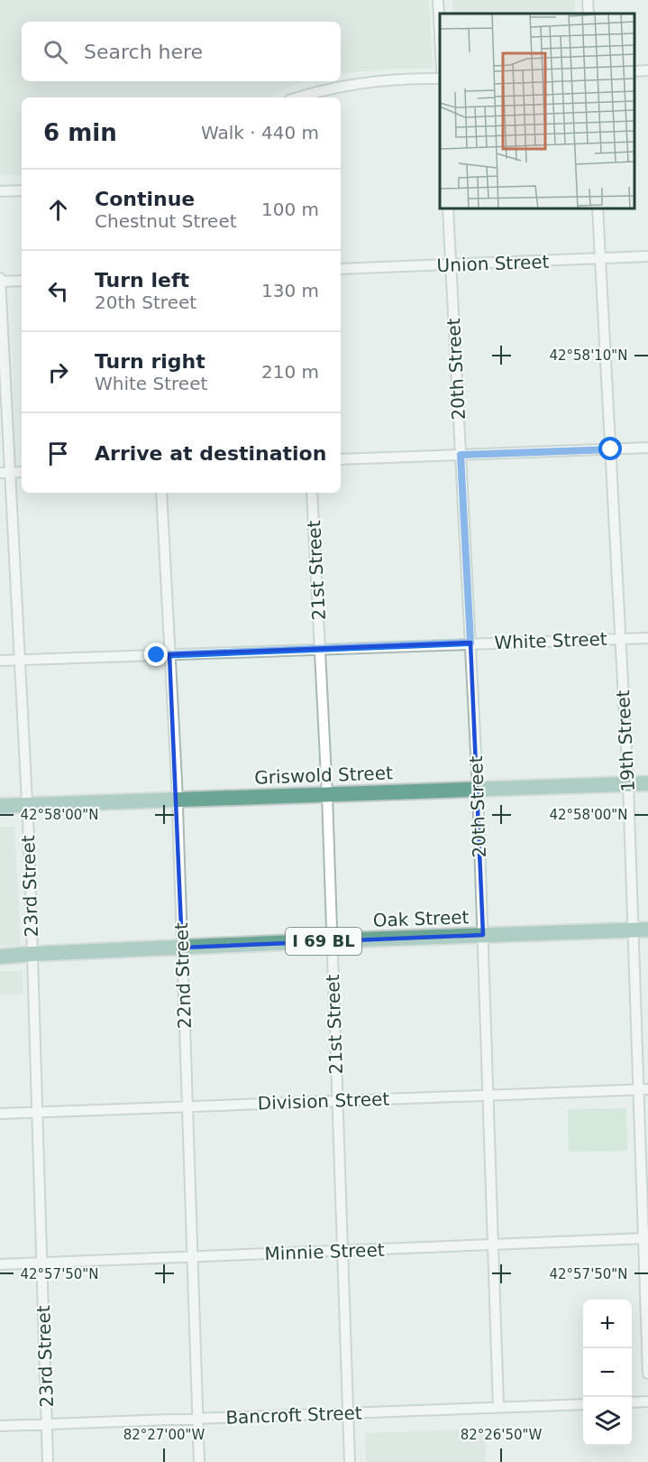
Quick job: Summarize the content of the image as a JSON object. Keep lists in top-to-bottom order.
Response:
{
  "streets": {
    "main road": ["Griswold Street", "Oak Street", "I 69 BL"],
    "street": [
      "Union Street",
      "20th Street",
      "21st Street",
      "White Street",
      "19th Street",
      "23rd Street",
      "22nd Street",
      "Division Street",
      "Minnie Street",
      "Bancroft Street"
    ]
  },
  "crossings": [
    ["Union Street", "20th Street"],
    ["Union Street", "19th Street"],
    ["20th Street", "White Street"],
    ["20th Street", "Griswold Street"],
    ["20th Street", "Oak Street"],
    ["20th Street", "Division Street"],
    ["20th Street", "Minnie Street"],
    ["20th Street", "Bancroft Street"],
    ["21st Street", "White Street"],
    ["21st Street", "Griswold Street"],
    ["21st Street", "Oak Street"],
    ["21st Street", "Division Street"],
    ["21st Street", "Minnie Street"],
    ["21st Street", "Bancroft Street"],
    ["White Street", "19th Street"],
    ["White Street", "23rd Street"],
    ["White Street", "22nd Street"],
    ["19th Street", "Griswold Street"],
    ["19th Street", "Oak Street"],
    ["19th Street", "Division Street"],
    ["19th Street", "Minnie Street"],
    ["Griswold Street", "23rd Street"],
    ["Griswold Street", "22nd Street"],
    ["23rd Street", "Oak Street"],
    ["23rd Street", "Division Street"],
    ["23rd Street", "Minnie Street"],
    ["23rd Street", "Bancroft Street"],
    ["Oak Street", "22nd Street"],
    ["22nd Street", "Division Street"],
    ["22nd Street", "Minnie Street"],
    ["22nd Street", "Bancroft Street"]
  ],
  "page": {
    "search": "Search here",
    "heading": ["6 min", "Walk · 440 m"],
    "list": [
      ["Continue", "Chestnut Street", "100 m"],
      ["Turn left", "20th Street", "130 m"],
      ["Turn right", "White Street", "210 m"],
      "Arrive at destination"
    ],
    "map_buttons": ["+", "−"]
  },
  "coordinates": [
    "42°58'10\"N",
    "42°58'00\"N",
    "42°57'50\"N",
    "82°27'00\"W",
    "82°26'50\"W"
  ]
}
